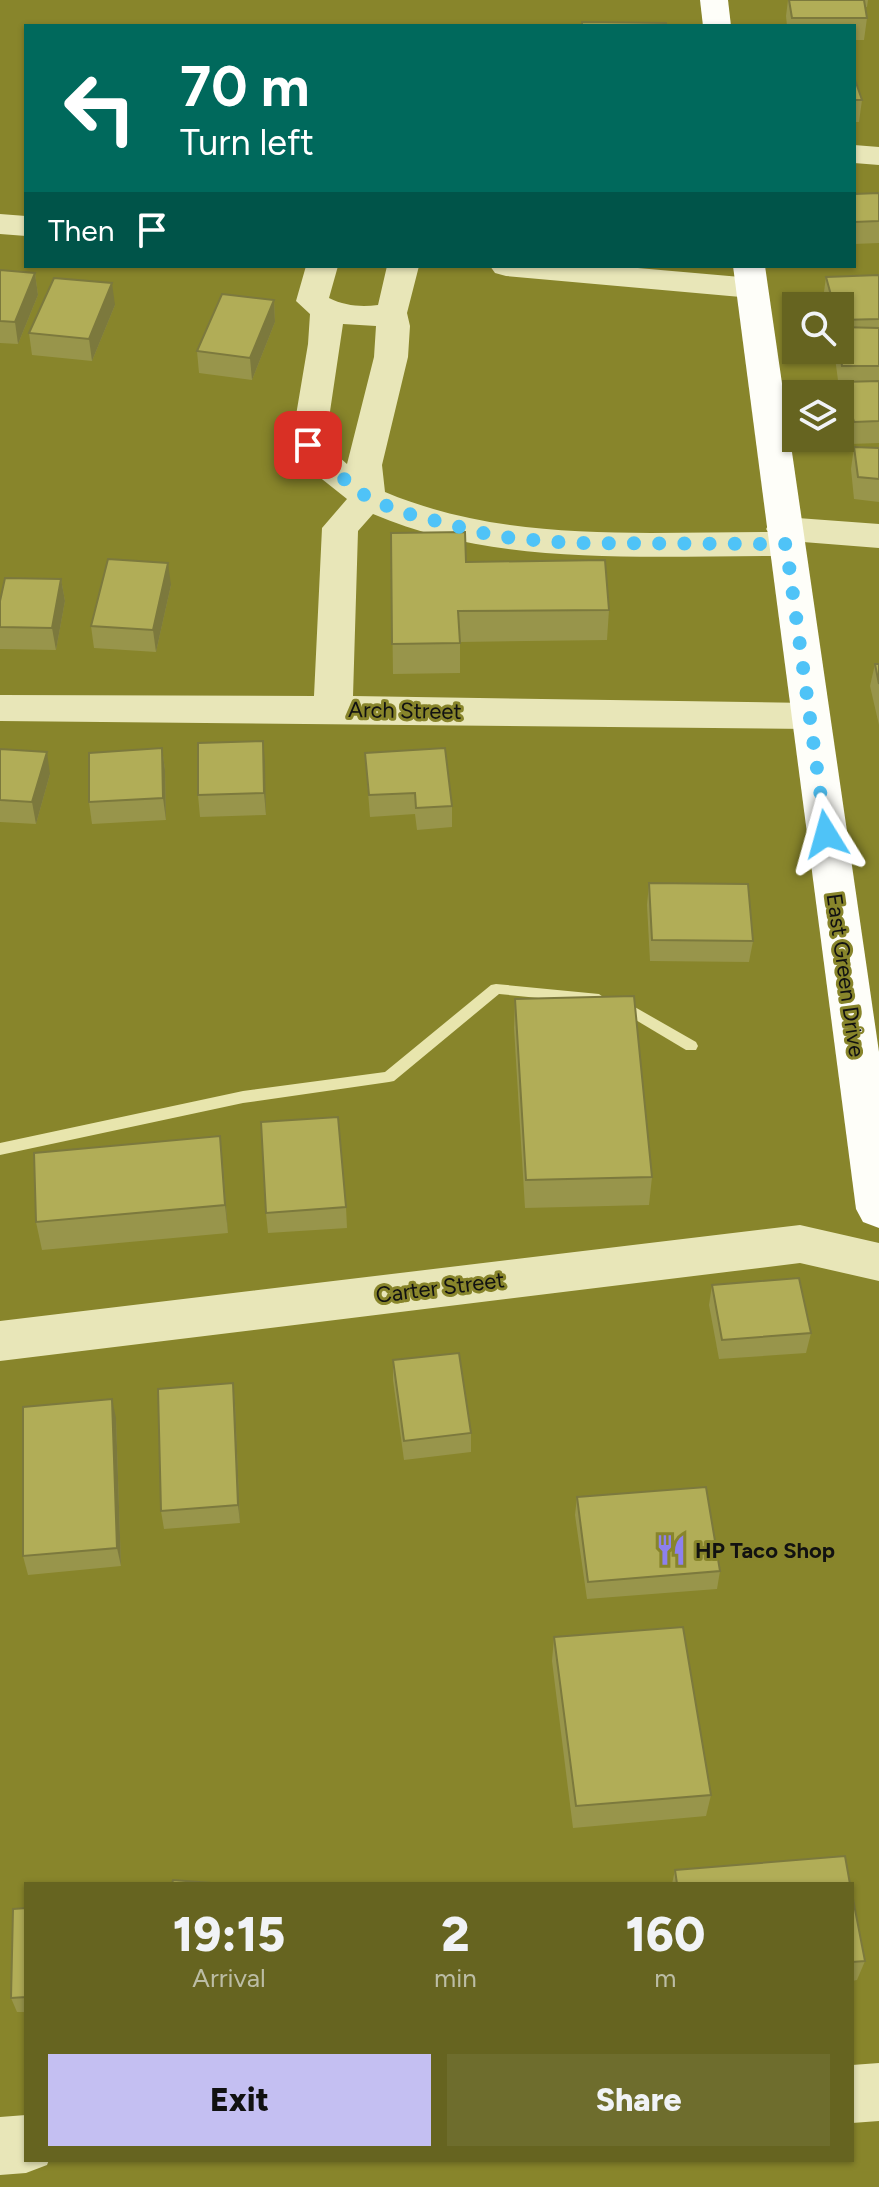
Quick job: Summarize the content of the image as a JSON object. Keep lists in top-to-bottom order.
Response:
{
  "streets": {
    "main road": ["East Green Drive"],
    "street": ["Arch Street", "Carter Street"]
  },
  "crossings": [
    ["Arch Street", "East Green Drive"]
  ],
  "places": {
    "restaurant": ["HP Taco Shop"]
  },
  "page": {
    "turn": ["70 m", "Turn left"],
    "then": "Then",
    "eta": [
      "19:15",
      "Arrival",
      "2",
      "min",
      "160",
      "m"
    ],
    "buttons": ["Exit", "Share"]
  }
}
